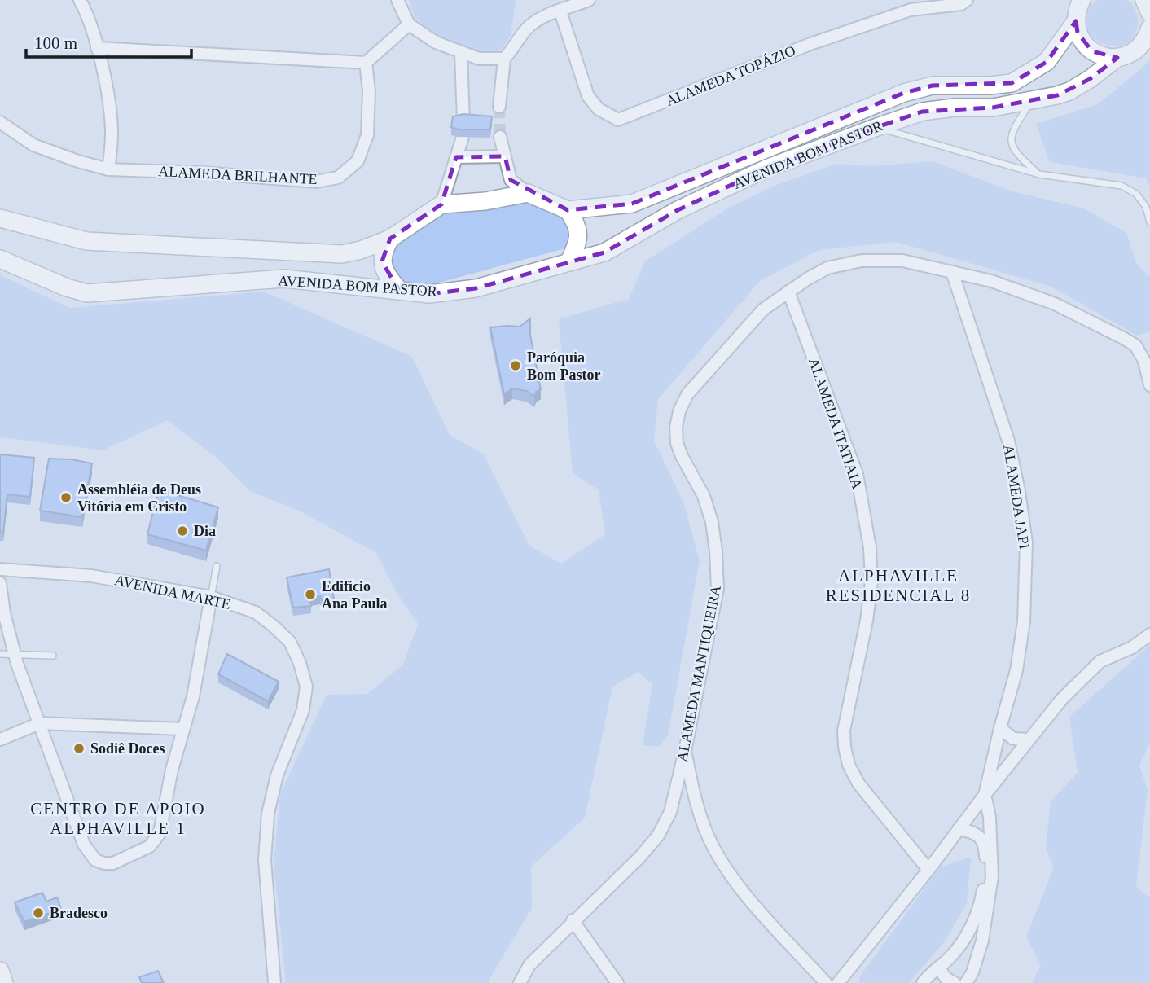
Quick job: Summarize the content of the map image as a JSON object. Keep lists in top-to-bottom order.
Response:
{
  "streets": {
    "street": [
      "ALAMEDA TOPÁZIO",
      "AVENIDA BOM PASTOR",
      "ALAMEDA BRILHANTE",
      "ALAMEDA ITATIAIA",
      "ALAMEDA JAPI",
      "AVENIDA MARTE",
      "ALAMEDA MANTIQUEIRA"
    ]
  },
  "crossings": [
    ["ALAMEDA ITATIAIA", "ALAMEDA MANTIQUEIRA"],
    ["ALAMEDA JAPI", "ALAMEDA MANTIQUEIRA"]
  ],
  "districts": ["ALPHAVILLE RESIDENCIAL 8", "CENTRO DE APOIO ALPHAVILLE 1"],
  "places": [
    "Paróquia Bom Pastor",
    "Assembléia de Deus Vitória em Cristo",
    "Dia",
    "Edifício Ana Paula",
    "Sodiê Doces",
    "Bradesco"
  ],
  "scale_bar": "100 m"
}
